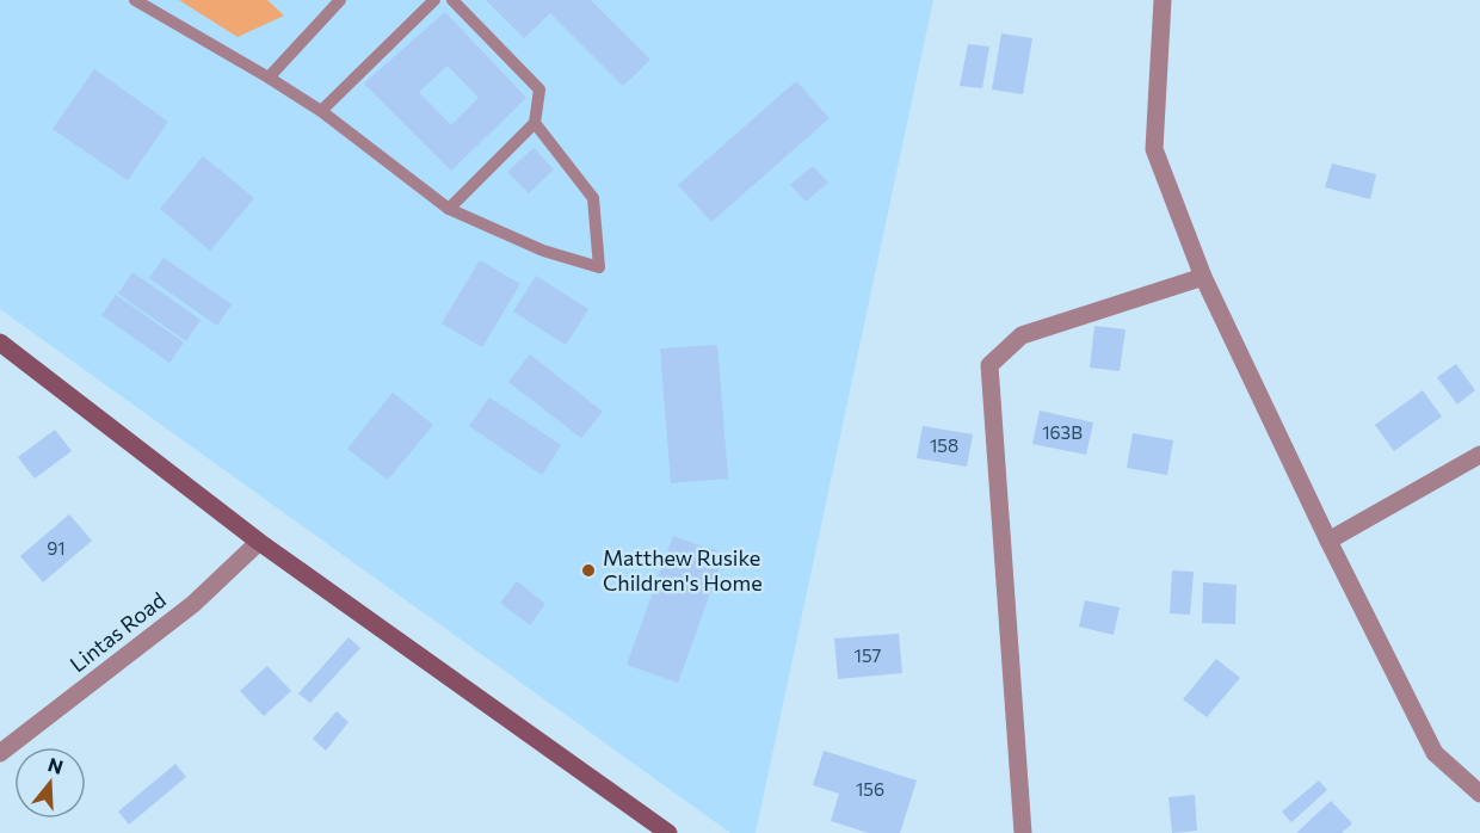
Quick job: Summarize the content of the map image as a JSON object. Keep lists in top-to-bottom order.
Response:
{
  "streets": {
    "street": ["Lintas Road"]
  },
  "places": ["Matthew Rusike Children's Home"],
  "house_numbers": [
    "163B",
    "158",
    "91",
    "157",
    "156"
  ],
  "north": "top"
}
